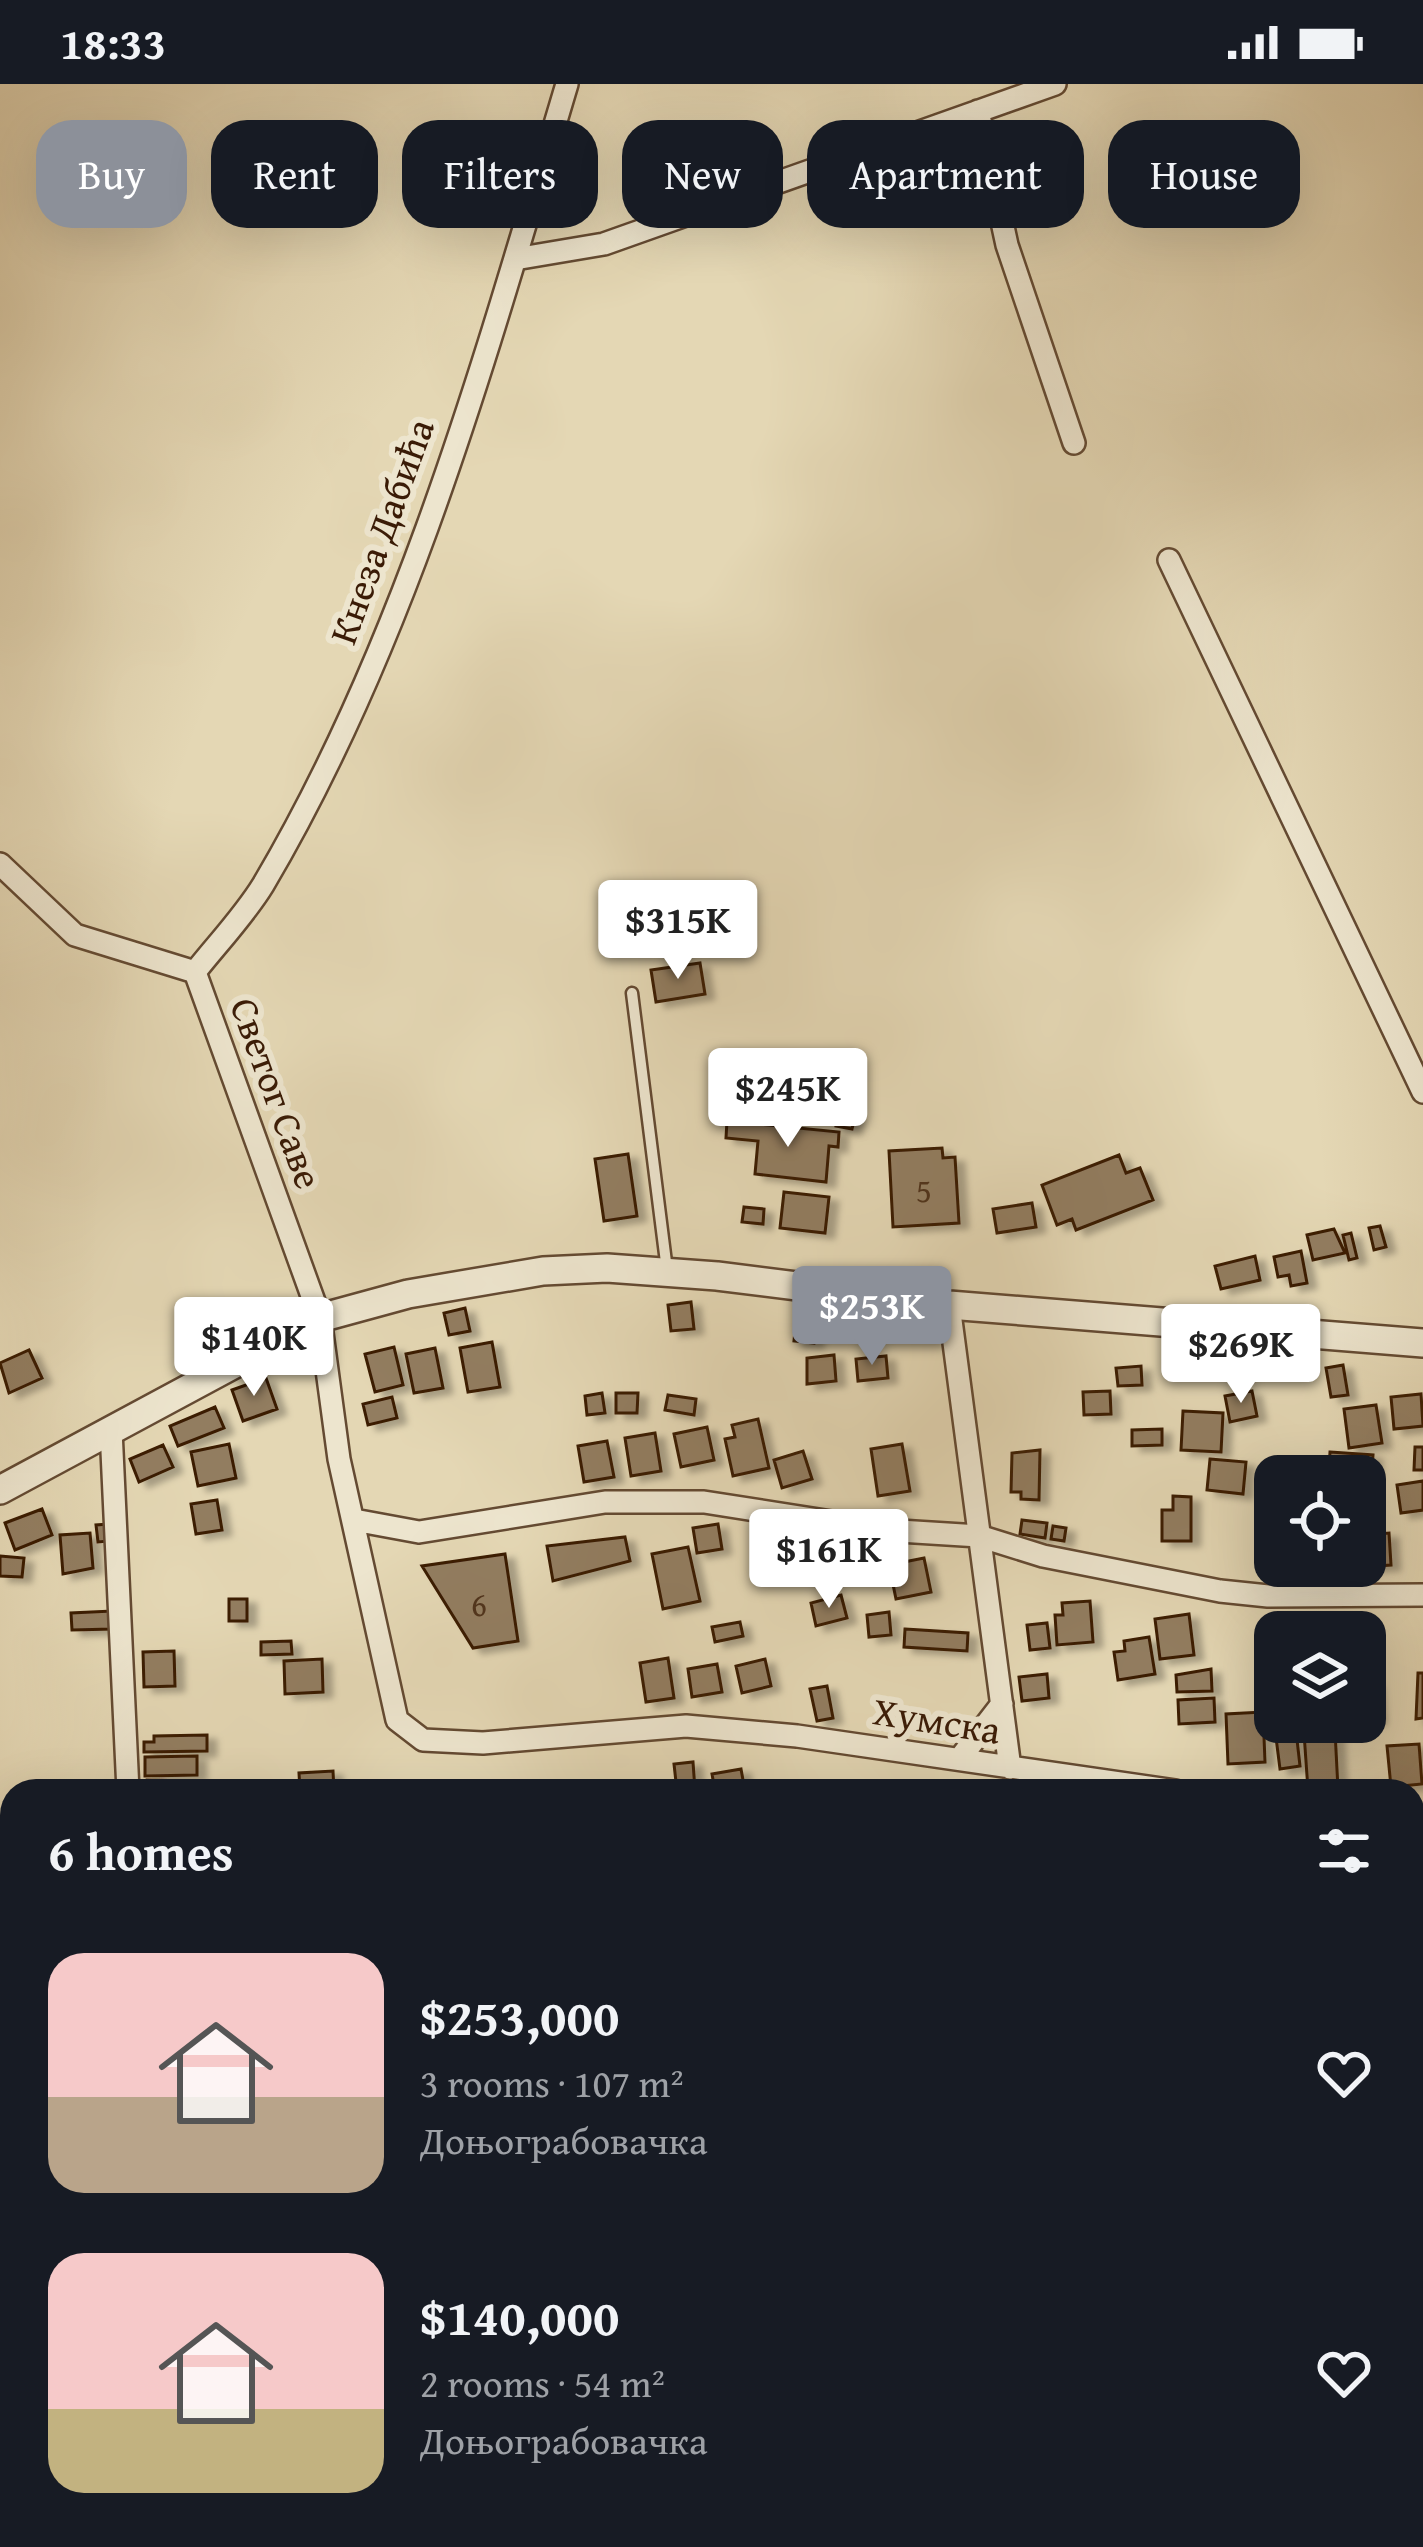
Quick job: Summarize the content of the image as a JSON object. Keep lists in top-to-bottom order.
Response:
{
  "streets": {
    "street": ["Кнеза Дабића", "Светог Саве", "Хумска"]
  },
  "crossings": [
    ["Кнеза Дабића", "Светог Саве"],
    ["Светог Саве", "Хумска"]
  ],
  "house_numbers": ["5", "6"],
  "page": {
    "status": "18:33",
    "chip": [
      "Buy",
      "Rent",
      "Filters",
      "New",
      "Apartment",
      "House"
    ],
    "price": [
      "$315K",
      "$245K",
      "$253K",
      "$140K",
      "$269K",
      "$161K"
    ],
    "heading": "6 homes",
    "list": [
      {
        "name": "$253,000",
        "note": "3 rooms · 107 m² · Доњограбовачка"
      },
      {
        "name": "$140,000",
        "note": "2 rooms · 54 m² · Доњограбовачка"
      }
    ]
  }
}
